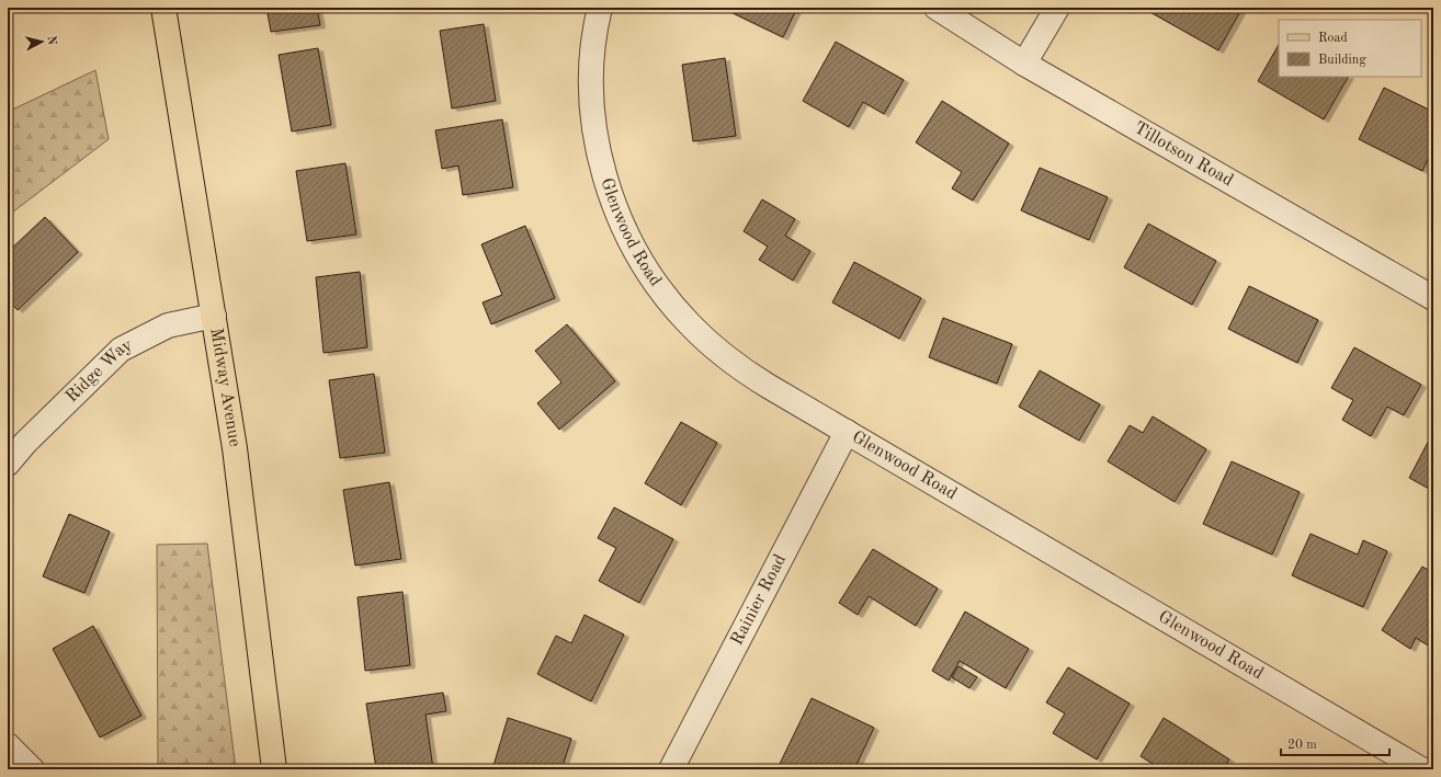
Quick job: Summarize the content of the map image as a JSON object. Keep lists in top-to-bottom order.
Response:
{
  "streets": {
    "main road": ["Midway Avenue"],
    "street": [
      "Tillotson Road",
      "Glenwood Road",
      "Ridge Way",
      "Rainier Road"
    ]
  },
  "crossings": [
    ["Glenwood Road", "Rainier Road"],
    ["Ridge Way", "Midway Avenue"]
  ],
  "legend": ["Road", "Building"],
  "scale_bar": "20 m",
  "north": "right"
}
